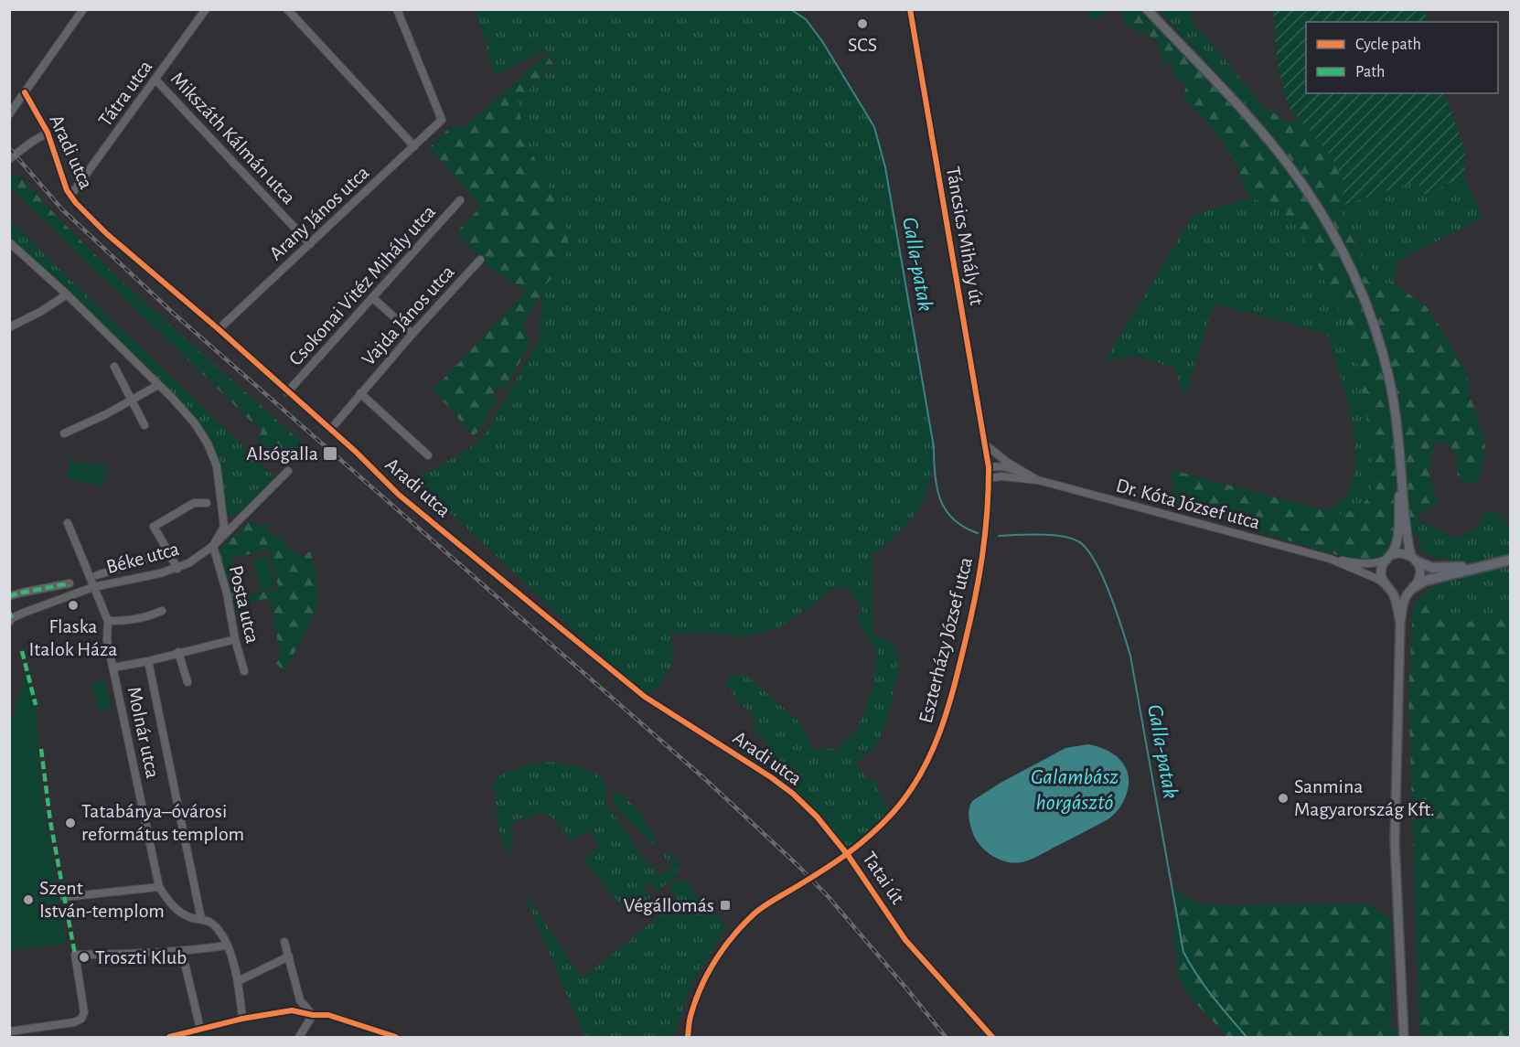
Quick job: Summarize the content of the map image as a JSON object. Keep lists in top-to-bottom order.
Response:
{
  "streets": {
    "street": [
      "Tátra utca",
      "Mikszáth Kálmán utca",
      "Aradi utca",
      "Arany János utca",
      "Táncsics Mihály út",
      "Csokonai Vitéz Mihály utca",
      "Vajda János utca",
      "Dr. Kóta József utca",
      "Béke utca",
      "Posta utca",
      "Eszterházy József utca",
      "Molnár utca",
      "Tatai út"
    ]
  },
  "crossings": [
    ["Tátra utca", "Mikszáth Kálmán utca"],
    ["Tátra utca", "Aradi utca"],
    ["Mikszáth Kálmán utca", "Arany János utca"],
    ["Aradi utca", "Arany János utca"],
    ["Aradi utca", "Csokonai Vitéz Mihály utca"],
    ["Aradi utca", "Vajda János utca"],
    ["Aradi utca", "Eszterházy József utca"],
    ["Aradi utca", "Tatai út"],
    ["Táncsics Mihály út", "Dr. Kóta József utca"],
    ["Táncsics Mihály út", "Eszterházy József utca"],
    ["Dr. Kóta József utca", "Eszterházy József utca"],
    ["Béke utca", "Posta utca"],
    ["Béke utca", "Molnár utca"],
    ["Eszterházy József utca", "Tatai út"]
  ],
  "water": ["Galla-patak", "Galambász horgásztó"],
  "places": {
    "other": [
      "SCS",
      "Flaska Italok Háza",
      "Sanmina Magyarország Kft.",
      "Tatabánya–óvárosi református templom",
      "Szent István-templom",
      "Troszti Klub"
    ],
    "transit": ["Alsógalla", "Végállomás"]
  },
  "legend": ["Cycle path", "Path"]
}
